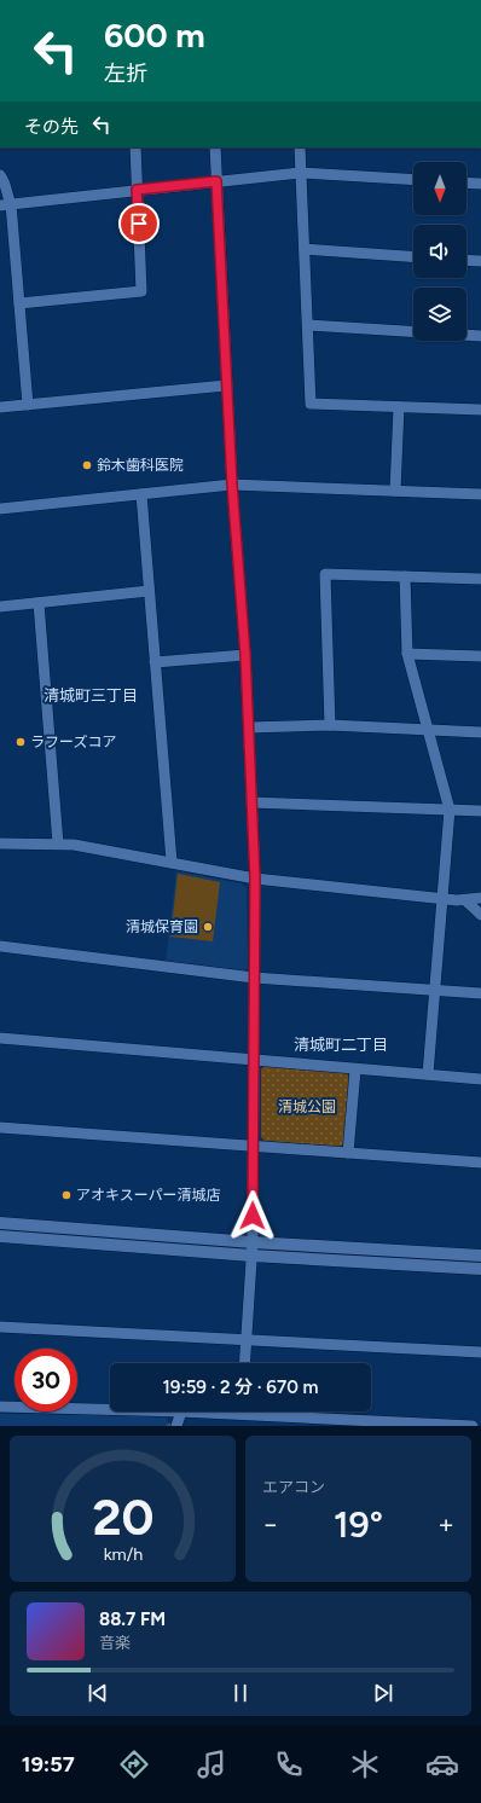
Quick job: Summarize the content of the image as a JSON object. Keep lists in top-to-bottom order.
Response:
{
  "districts": ["清城町三丁目", "清城町二丁目"],
  "parks": ["清城公園"],
  "places": [
    "鈴木歯科医院",
    "ラフーズコア",
    "清城保育園",
    "アオキスーパー清城店"
  ],
  "north": "bottom",
  "page": {
    "turn": ["600 m", "左折"],
    "then": "その先",
    "limit": "30",
    "trip": "19:59 · 2 分 · 670 m",
    "tile": "エアコン",
    "heat": ["−", "19°", "+"],
    "song": ["88.7 FM", "音楽"],
    "tabs": "19:57",
    "gauge": ["20", "km/h"]
  }
}
